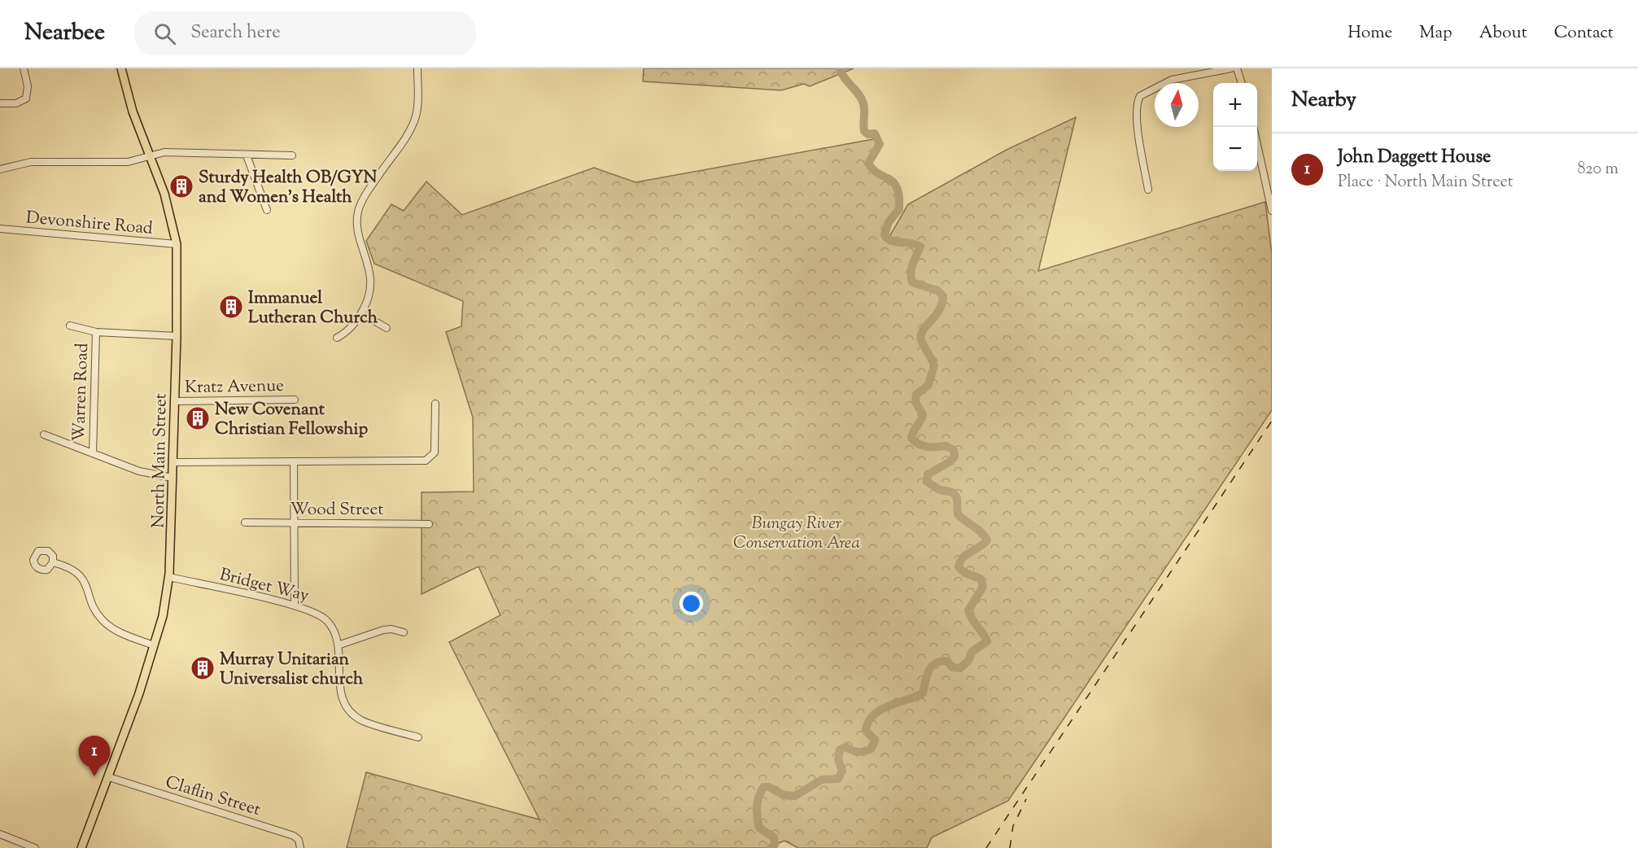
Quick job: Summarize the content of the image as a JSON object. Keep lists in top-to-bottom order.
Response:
{
  "streets": {
    "main road": ["North Main Street"],
    "street": [
      "Devonshire Road",
      "Kratz Avenue",
      "Warren Road",
      "Wood Street",
      "Bridget Way",
      "Claflin Street"
    ]
  },
  "crossings": [
    ["Devonshire Road", "North Main Street"],
    ["Kratz Avenue", "North Main Street"],
    ["North Main Street", "Bridget Way"],
    ["North Main Street", "Claflin Street"]
  ],
  "parks": ["Bungay River Conservation Area"],
  "places": {
    "building": [
      "Sturdy Health OB/GYN and Women's Health",
      "Immanuel Lutheran Church",
      "New Covenant Christian Fellowship",
      "Murray Unitarian Universalist church"
    ]
  },
  "north": "top",
  "page": {
    "header": "Nearbee",
    "search": "Search here",
    "nav": [
      "Home",
      "Map",
      "About",
      "Contact"
    ],
    "heading": "Nearby",
    "map_buttons": ["+", "−"],
    "list": [
      {
        "mark": "1",
        "name": "John Daggett House",
        "note": "Place · North Main Street",
        "value": "820 m"
      }
    ],
    "pins": "1"
  }
}
